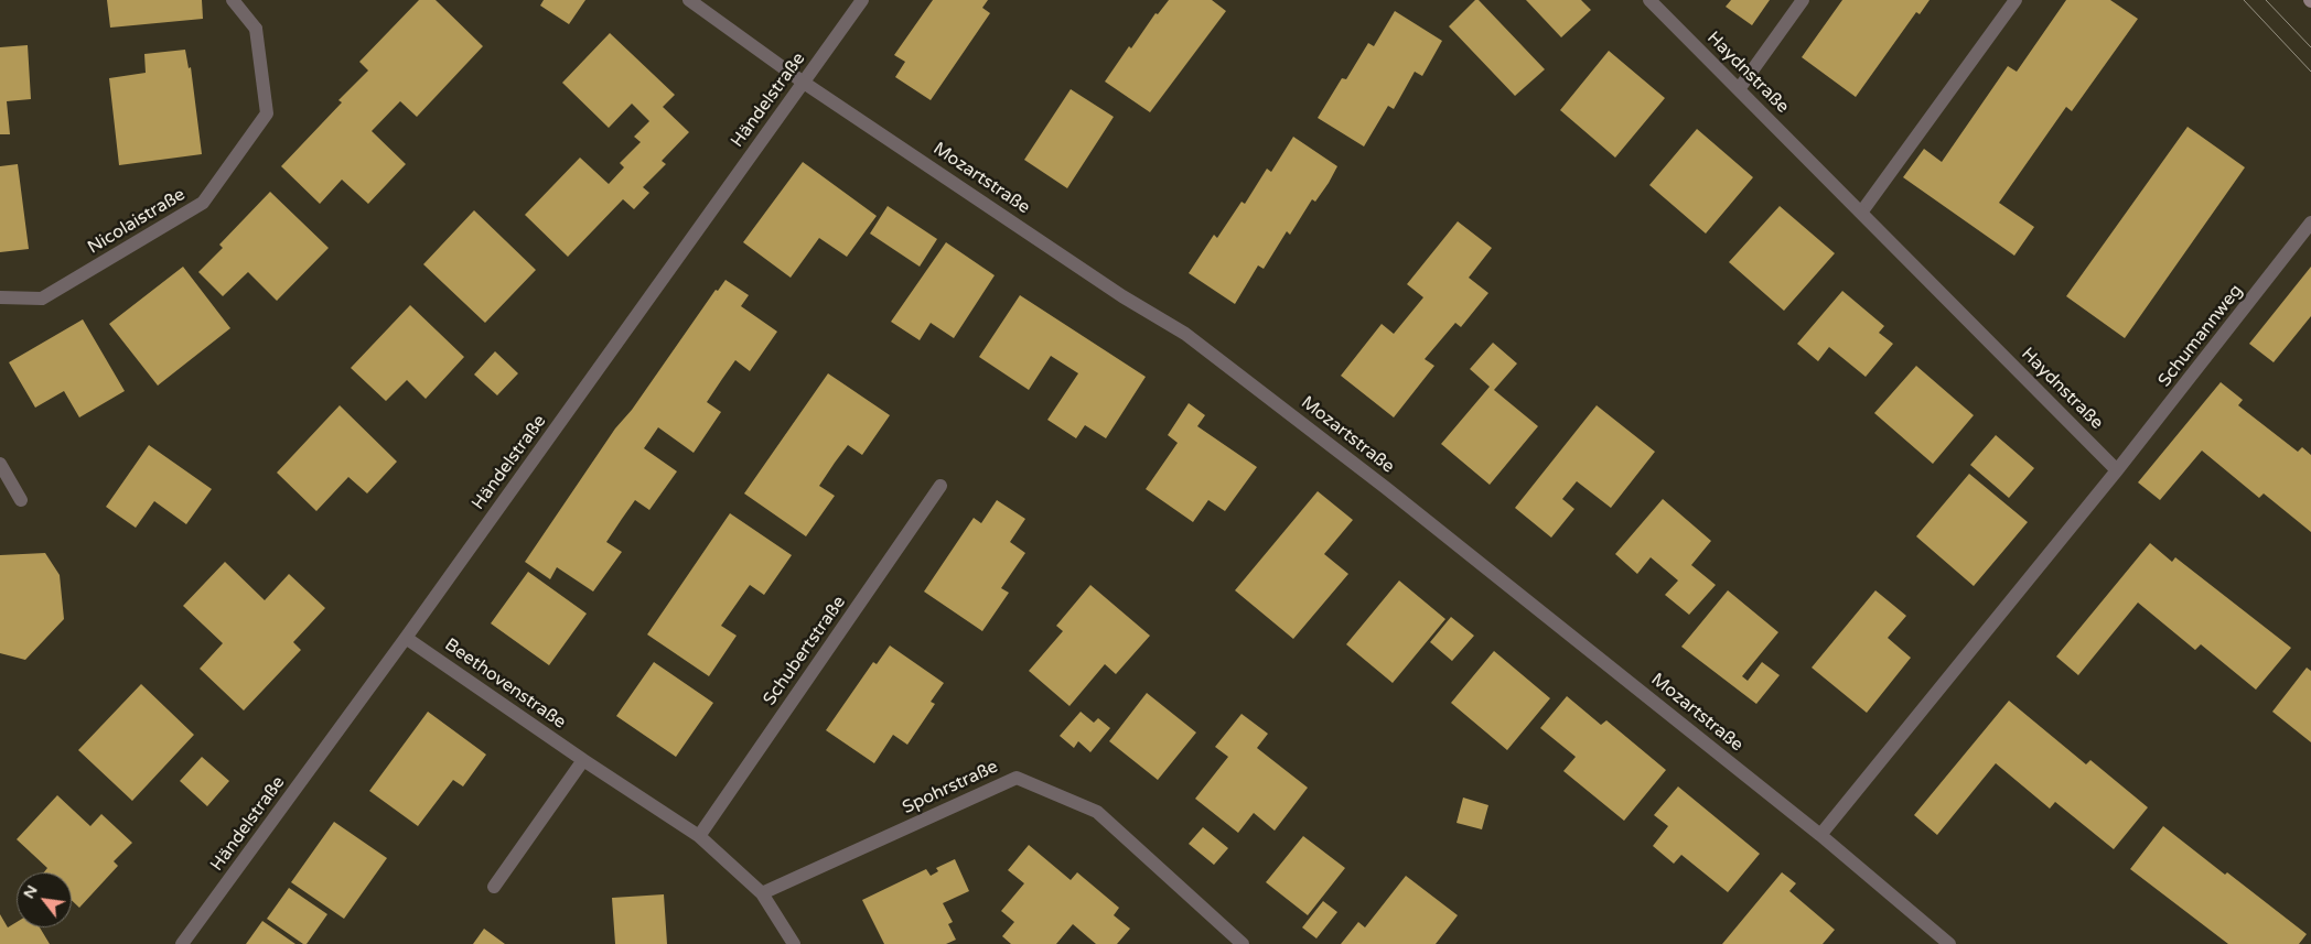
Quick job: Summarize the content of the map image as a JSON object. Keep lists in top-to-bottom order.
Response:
{
  "streets": {
    "street": [
      "Haydnstraße",
      "Händelstraße",
      "Mozartstraße",
      "Nicolaistraße",
      "Schumannweg",
      "Schubertstraße",
      "Beethovenstraße",
      "Spohrstraße"
    ]
  },
  "crossings": [
    ["Haydnstraße", "Schumannweg"],
    ["Händelstraße", "Mozartstraße"],
    ["Händelstraße", "Beethovenstraße"],
    ["Schubertstraße", "Beethovenstraße"],
    ["Beethovenstraße", "Spohrstraße"]
  ],
  "north": "top left"
}
